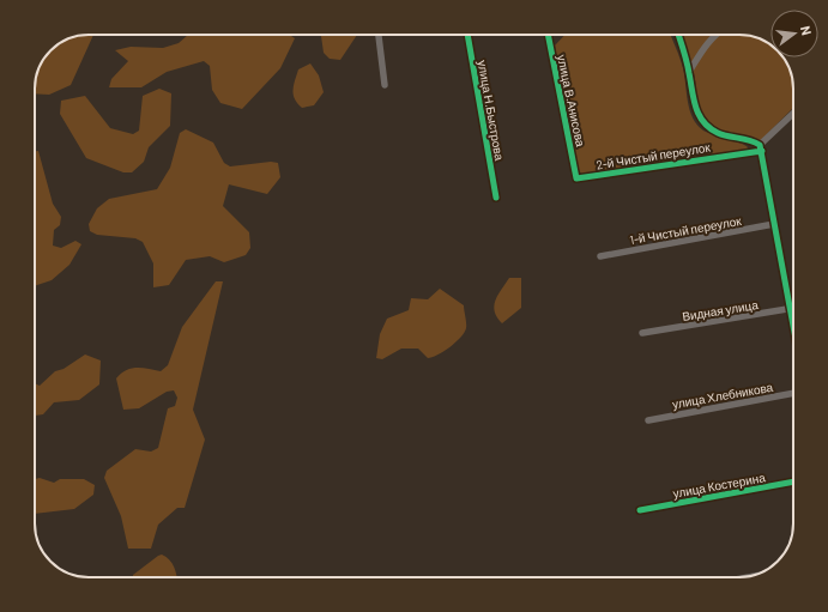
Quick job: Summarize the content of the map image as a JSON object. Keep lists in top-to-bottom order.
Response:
{
  "streets": {
    "street": [
      "улица В.Анисова",
      "улица Н.Быстрова",
      "2-й Чистый переулок",
      "1-й Чистый переулок",
      "Видная улица",
      "улица Хлебникова",
      "улица Костерина"
    ]
  },
  "crossings": [
    ["улица В.Анисова", "2-й Чистый переулок"]
  ],
  "north": "right"
}
